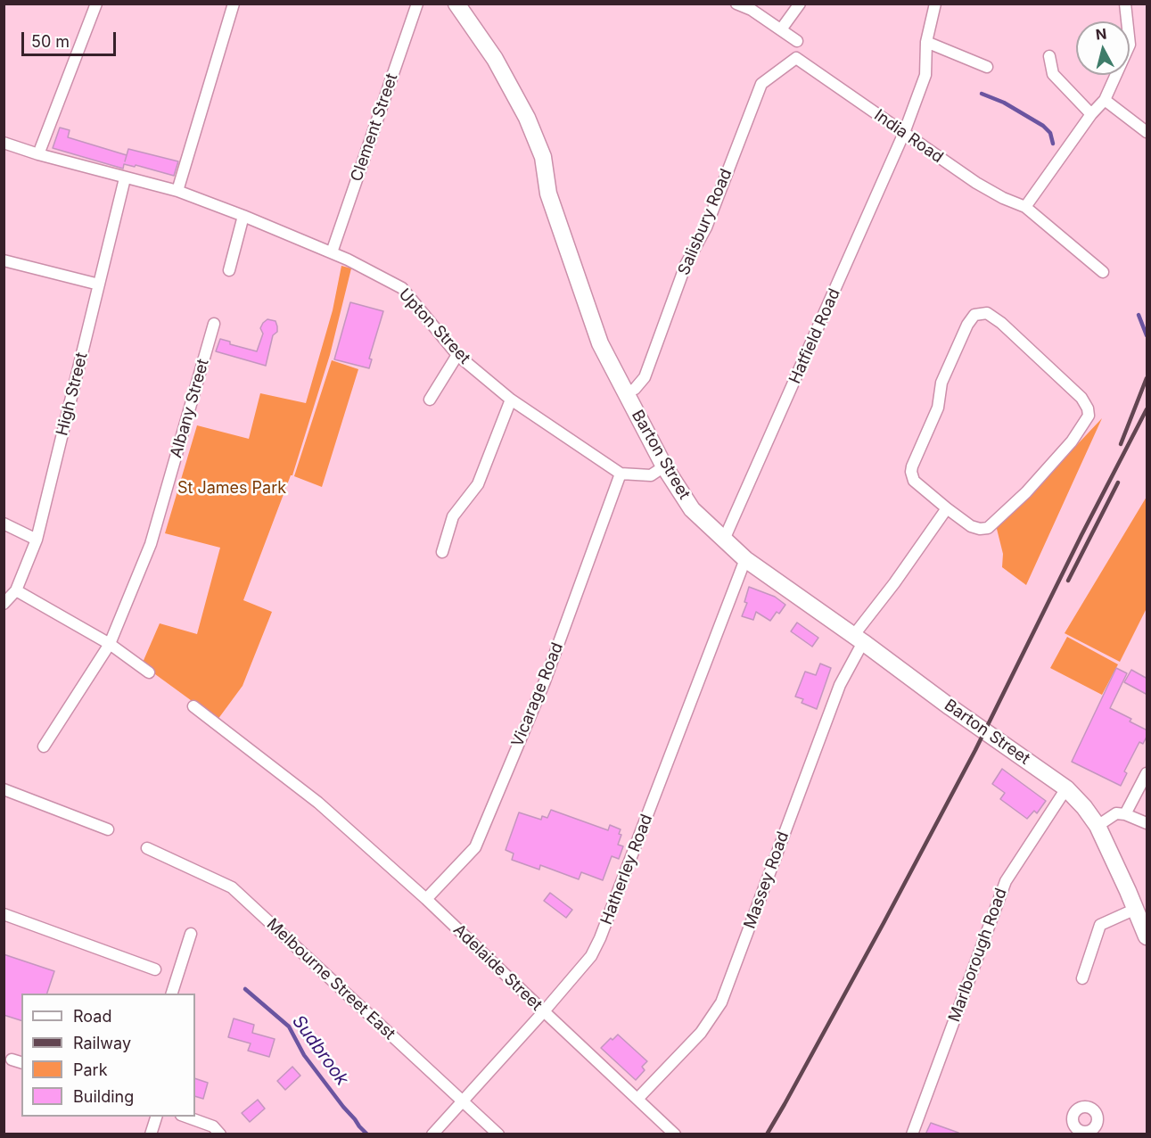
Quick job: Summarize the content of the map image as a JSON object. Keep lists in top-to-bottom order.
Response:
{
  "streets": {
    "main road": ["Barton Street"],
    "street": [
      "Clement Street",
      "India Road",
      "Salisbury Road",
      "Upton Street",
      "Hatfield Road",
      "High Street",
      "Albany Street",
      "Vicarage Road",
      "Hatherley Road",
      "Massey Road",
      "Marlborough Road",
      "Adelaide Street",
      "Melbourne Street East"
    ]
  },
  "crossings": [
    ["Clement Street", "Upton Street"],
    ["India Road", "Salisbury Road"],
    ["India Road", "Hatfield Road"],
    ["Salisbury Road", "Barton Street"],
    ["Upton Street", "High Street"],
    ["Upton Street", "Vicarage Road"],
    ["Hatfield Road", "Barton Street"],
    ["Barton Street", "Hatherley Road"],
    ["Barton Street", "Massey Road"],
    ["Barton Street", "Marlborough Road"],
    ["Vicarage Road", "Adelaide Street"],
    ["Hatherley Road", "Adelaide Street"],
    ["Hatherley Road", "Melbourne Street East"],
    ["Massey Road", "Adelaide Street"]
  ],
  "water": ["Sudbrook"],
  "parks": ["St James Park"],
  "legend": [
    "Road",
    "Railway",
    "Park",
    "Building"
  ],
  "scale_bar": "50 m",
  "north": "top"
}
